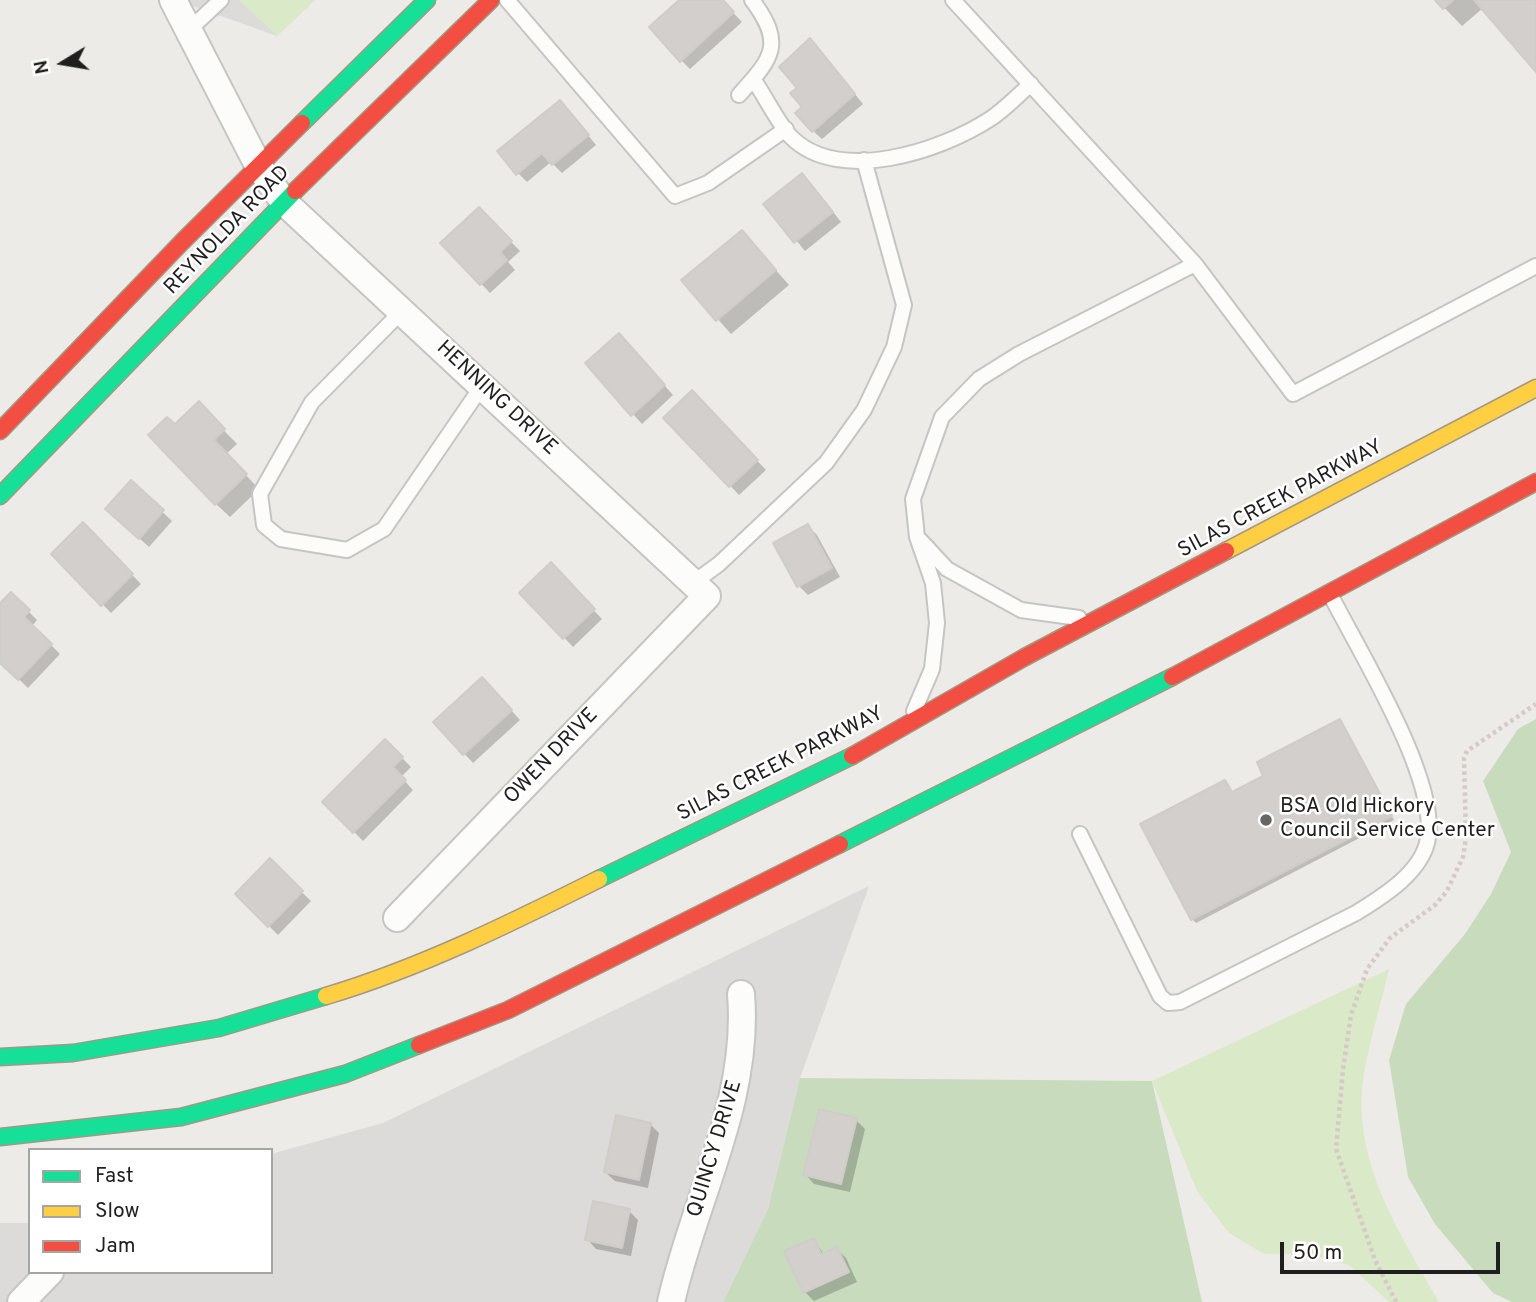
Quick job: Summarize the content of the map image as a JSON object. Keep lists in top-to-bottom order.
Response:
{
  "streets": {
    "main road": ["REYNOLDA ROAD", "SILAS CREEK PARKWAY"],
    "street": ["HENNING DRIVE", "OWEN DRIVE", "QUINCY DRIVE"]
  },
  "crossings": [
    ["REYNOLDA ROAD", "HENNING DRIVE"],
    ["HENNING DRIVE", "OWEN DRIVE"]
  ],
  "places": ["BSA Old Hickory Council Service Center"],
  "legend": ["Fast", "Slow", "Jam"],
  "scale_bar": "50 m",
  "north": "left"
}
